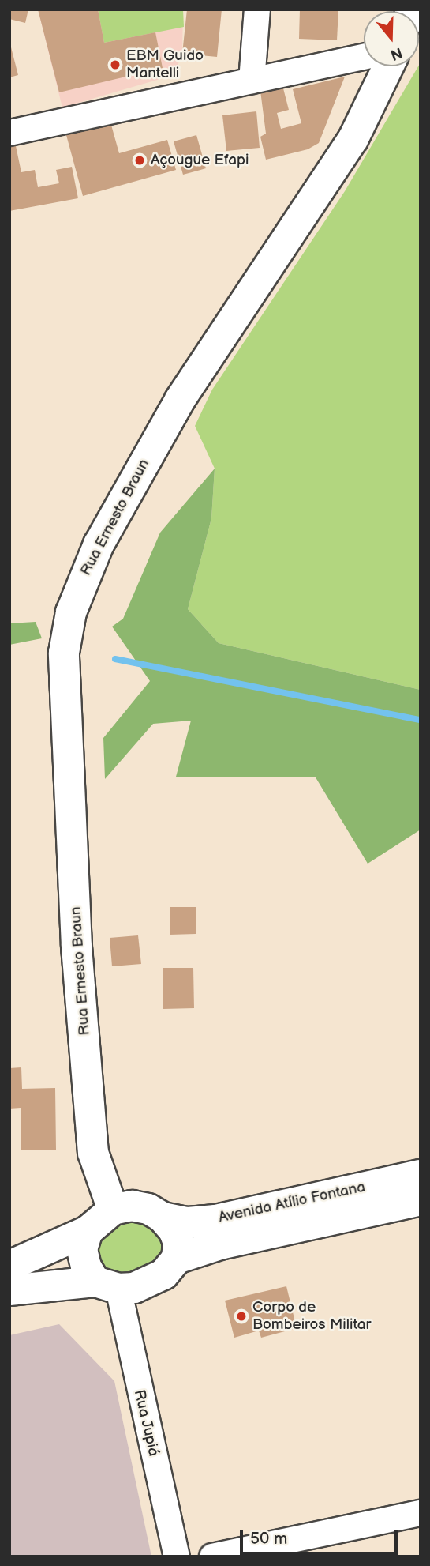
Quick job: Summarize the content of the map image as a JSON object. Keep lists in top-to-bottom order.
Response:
{
  "streets": {
    "street": ["Rua Ernesto Braun", "Avenida Atílio Fontana", "Rua Jupiá"]
  },
  "crossings": [
    ["Rua Ernesto Braun", "Avenida Atílio Fontana"],
    ["Rua Ernesto Braun", "Rua Jupiá"],
    ["Avenida Atílio Fontana", "Rua Jupiá"]
  ],
  "places": ["EBM Guido Mantelli", "Açougue Efapi", "Corpo de Bombeiros Militar"],
  "scale_bar": "50 m",
  "north": "bottom"
}
